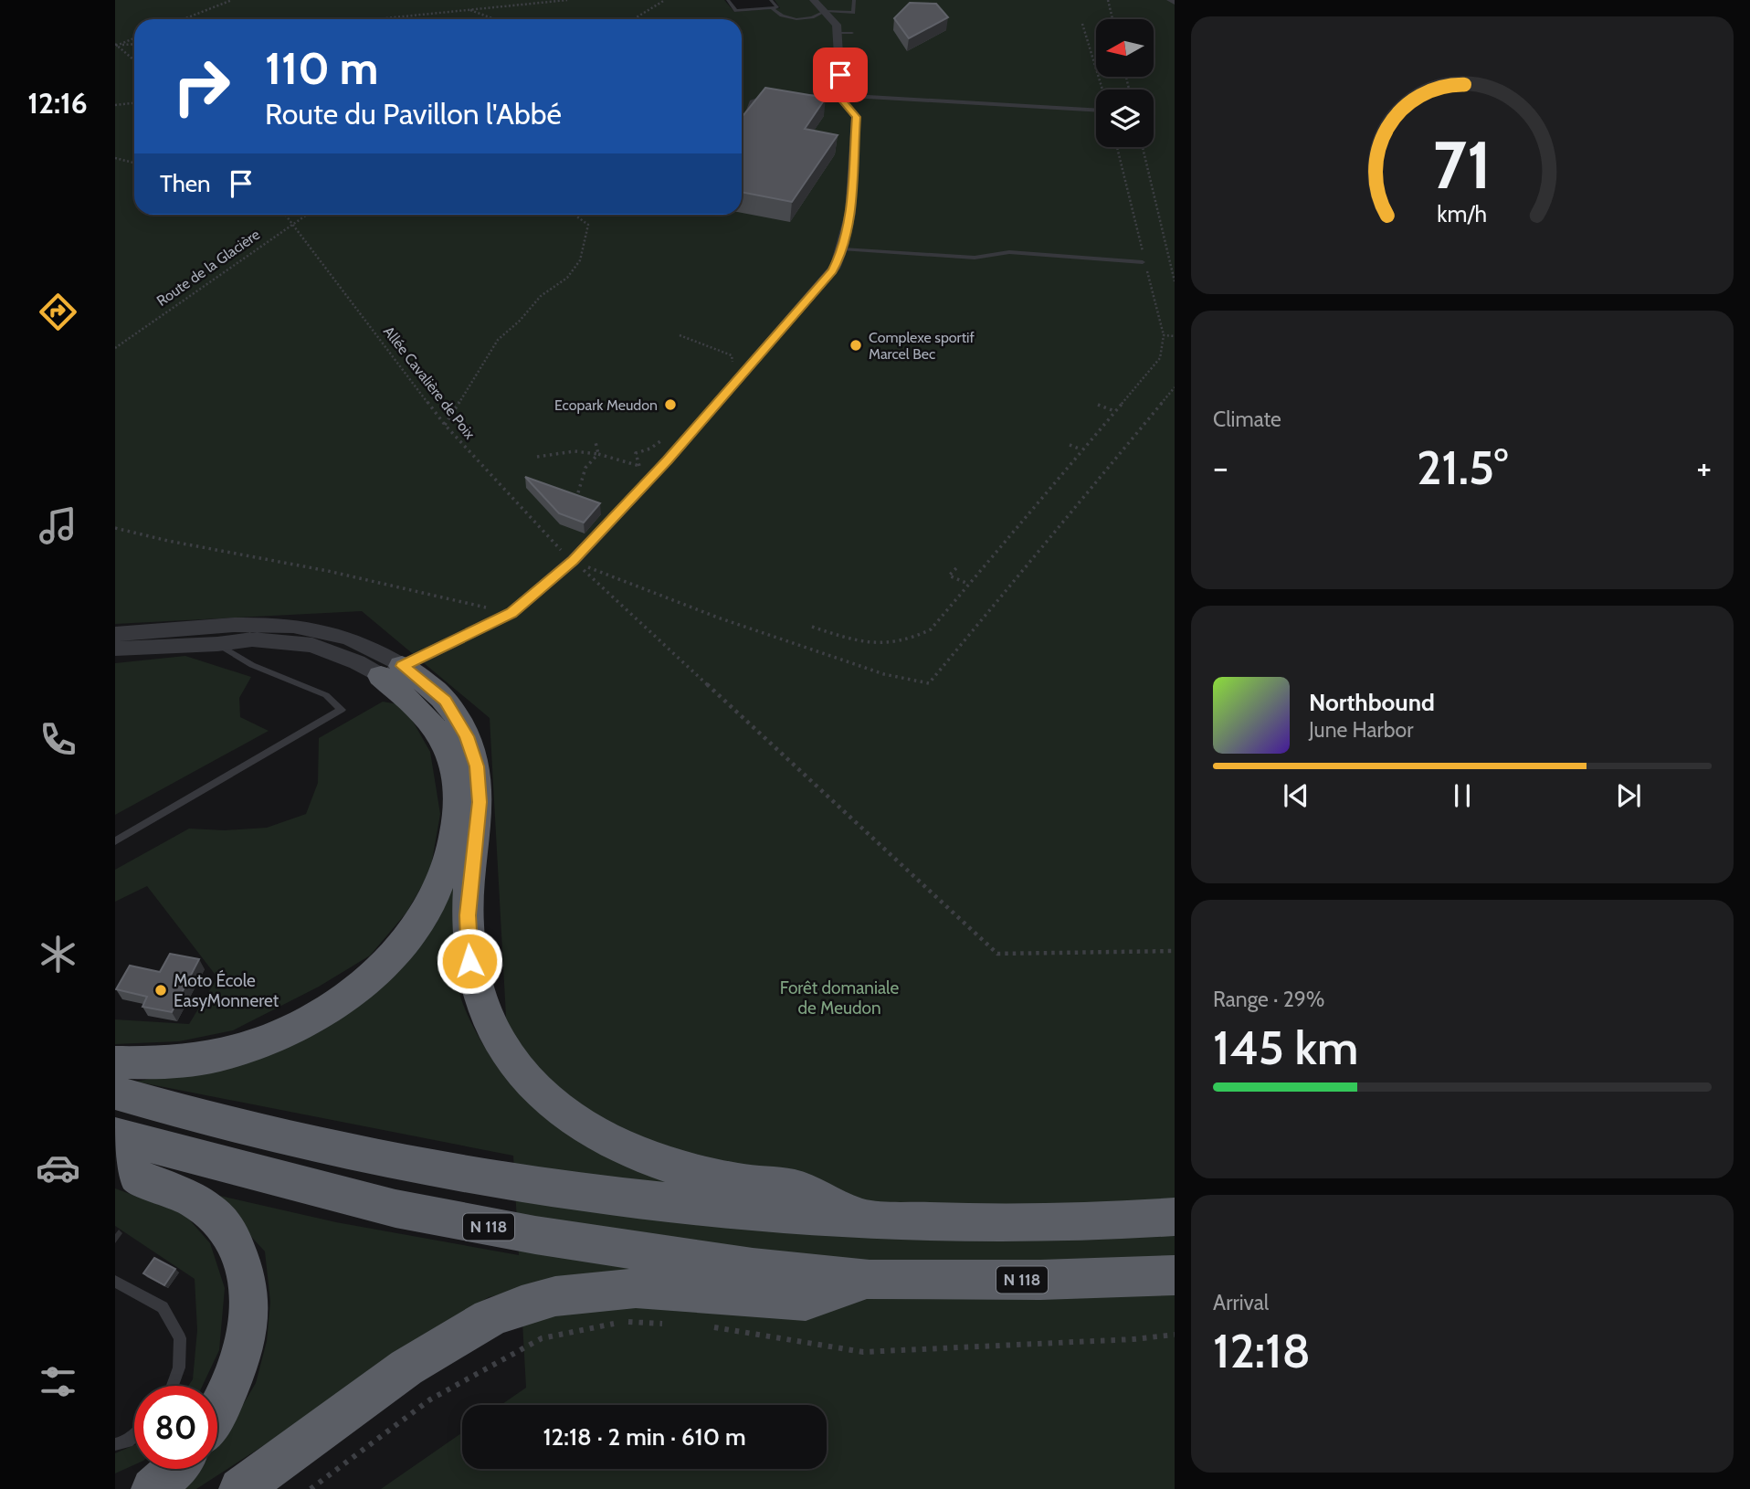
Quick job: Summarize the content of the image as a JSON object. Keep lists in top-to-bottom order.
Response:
{
  "streets": {
    "highway": ["N 118"],
    "path": ["Route de la Glacière", "Allée Cavalière de Poix"]
  },
  "crossings": [
    ["Route de la Glacière", "Allée Cavalière de Poix"]
  ],
  "parks": ["Forêt domaniale de Meudon"],
  "places": ["Complexe sportif Marcel Bec", "Ecopark Meudon", "Moto École EasyMonneret"],
  "north": "left",
  "page": {
    "tabs": "12:16",
    "turn": ["110 m", "Route du Pavillon l'Abbé"],
    "then": "Then",
    "tile": [
      "Climate",
      ["Range · 29%", "145 km"],
      ["Arrival", "12:18"]
    ],
    "heat": ["−", "21.5°", "+"],
    "song": ["Northbound", "June Harbor"],
    "limit": "80",
    "trip": "12:18 · 2 min · 610 m",
    "gauge": ["71", "km/h"]
  }
}
